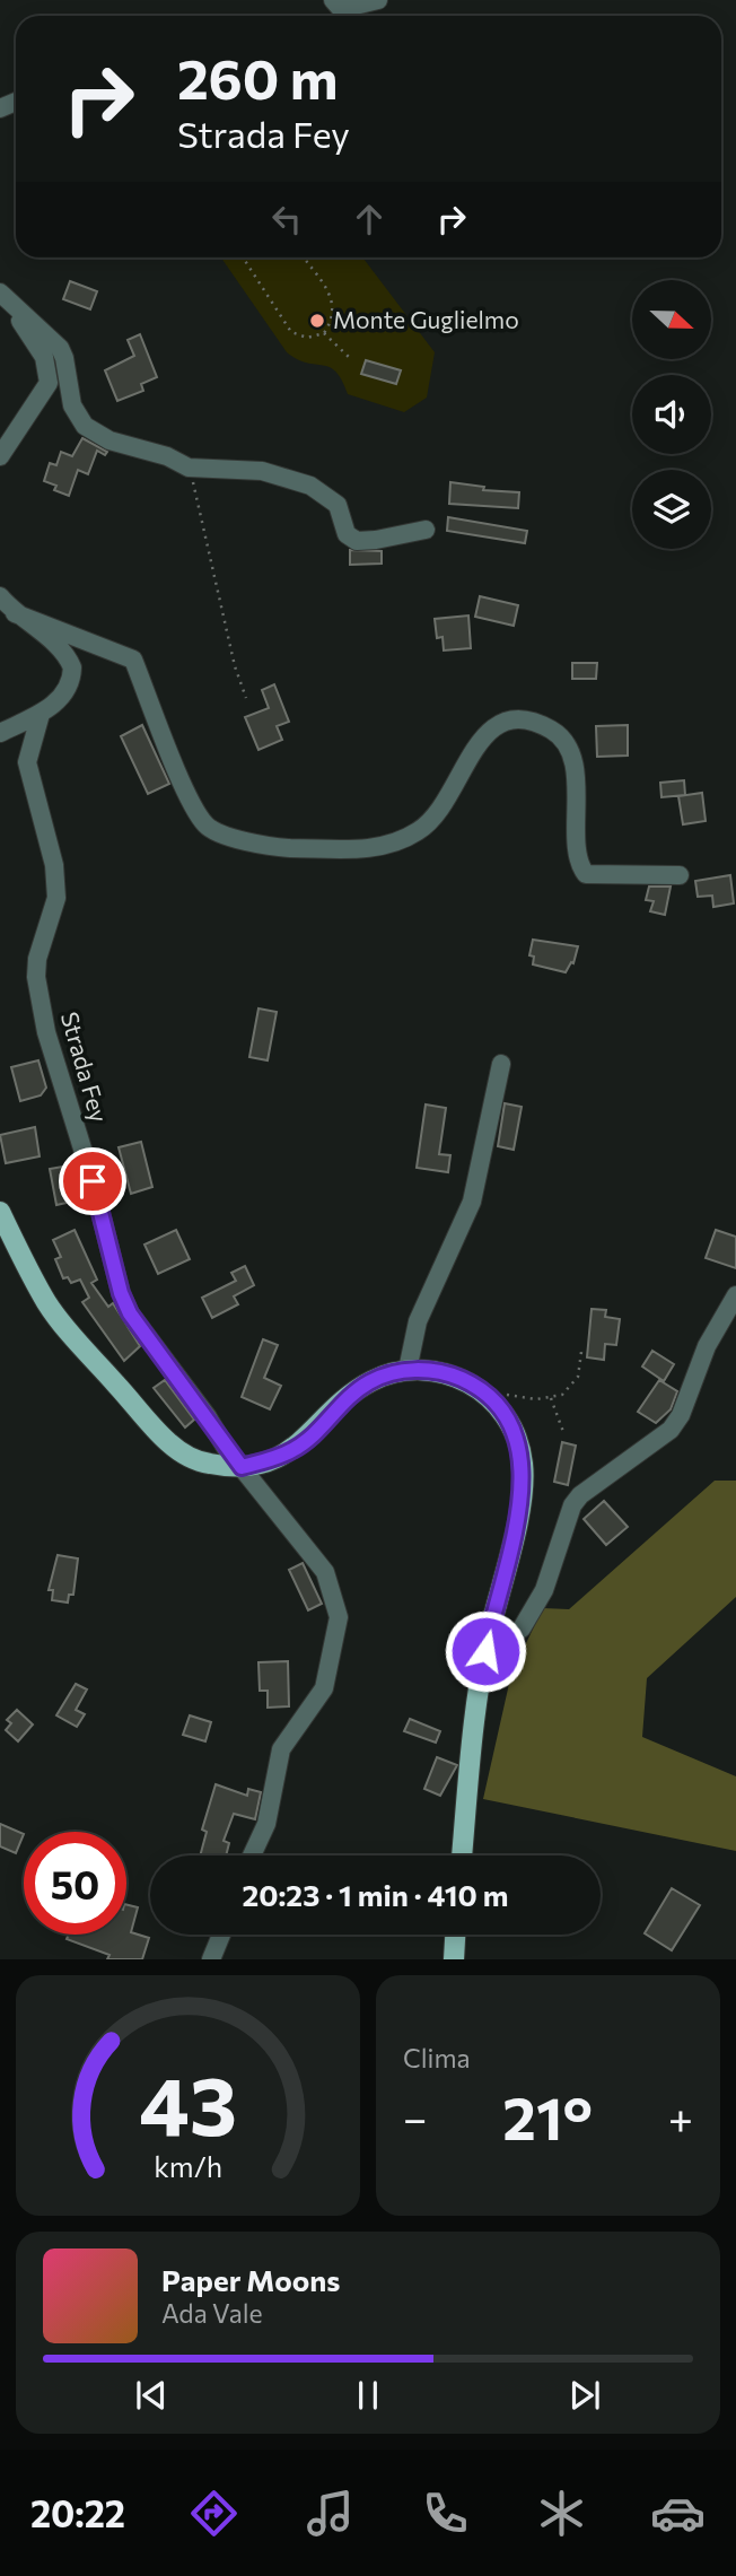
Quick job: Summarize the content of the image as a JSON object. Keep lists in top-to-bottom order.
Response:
{
  "streets": {
    "street": ["Strada Fey"]
  },
  "places": ["Monte Guglielmo"],
  "north": "right",
  "page": {
    "turn": ["260 m", "Strada Fey"],
    "limit": "50",
    "trip": "20:23 · 1 min · 410 m",
    "tile": "Clima",
    "heat": ["−", "21°", "+"],
    "song": ["Paper Moons", "Ada Vale"],
    "tabs": "20:22",
    "gauge": ["43", "km/h"]
  }
}
